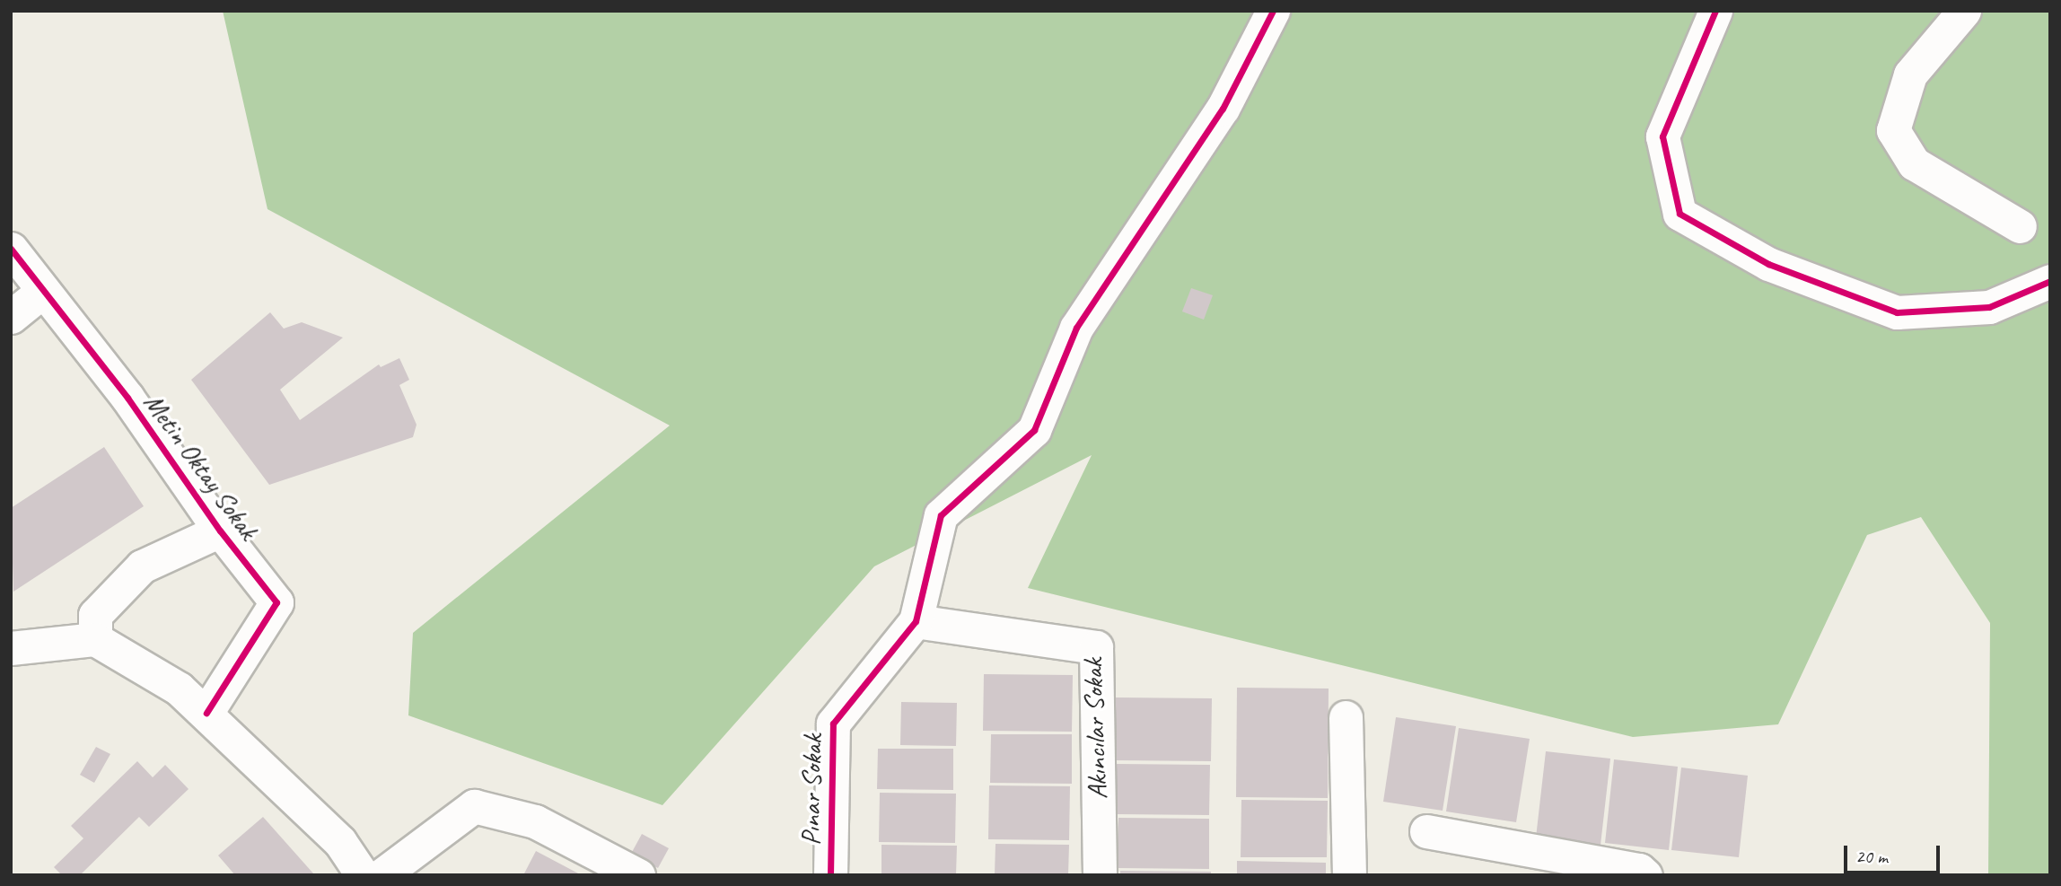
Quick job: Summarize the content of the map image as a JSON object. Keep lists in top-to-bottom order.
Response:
{
  "streets": {
    "street": ["Metin Oktay Sokak", "Akıncılar Sokak", "Pınar Sokak"]
  },
  "crossings": [
    ["Akıncılar Sokak", "Pınar Sokak"]
  ],
  "scale_bar": "20 m"
}
